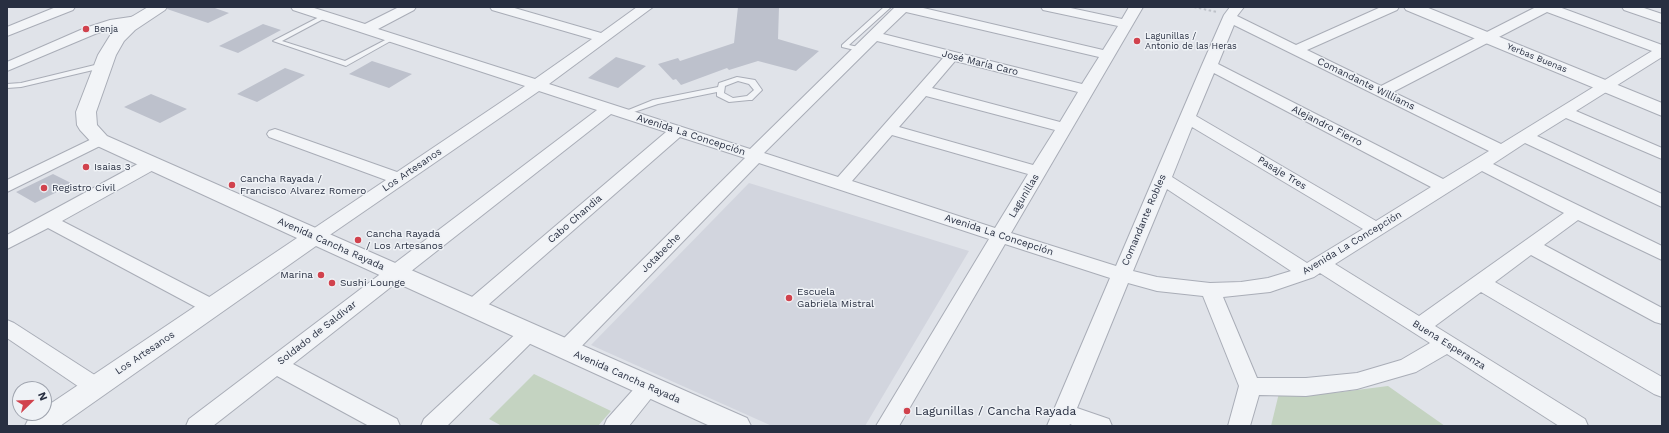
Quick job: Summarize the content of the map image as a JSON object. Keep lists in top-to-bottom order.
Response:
{
  "streets": {
    "street": [
      "Yerbas Buenas",
      "José María Caro",
      "Comandante Williams",
      "Alejandro Fierro",
      "Avenida La Concepción",
      "Los Artesanos",
      "Pasaje Tres",
      "Lagunillas",
      "Cabo Chandia",
      "Comandante Robles",
      "Avenida Cancha Rayada",
      "Jotabeche",
      "Soldado de Saldivar",
      "Buena Esperanza"
    ]
  },
  "crossings": [
    ["Yerbas Buenas", "Avenida La Concepción"],
    ["José María Caro", "Lagunillas"],
    ["José María Caro", "Jotabeche"],
    ["Comandante Williams", "Avenida La Concepción"],
    ["Comandante Williams", "Comandante Robles"],
    ["Alejandro Fierro", "Avenida La Concepción"],
    ["Alejandro Fierro", "Comandante Robles"],
    ["Avenida La Concepción", "Los Artesanos"],
    ["Avenida La Concepción", "Pasaje Tres"],
    ["Avenida La Concepción", "Lagunillas"],
    ["Avenida La Concepción", "Cabo Chandia"],
    ["Avenida La Concepción", "Comandante Robles"],
    ["Avenida La Concepción", "Jotabeche"],
    ["Avenida La Concepción", "Soldado de Saldivar"],
    ["Avenida La Concepción", "Buena Esperanza"],
    ["Los Artesanos", "Avenida Cancha Rayada"],
    ["Pasaje Tres", "Comandante Robles"],
    ["Cabo Chandia", "Avenida Cancha Rayada"],
    ["Comandante Robles", "Buena Esperanza"],
    ["Avenida Cancha Rayada", "Jotabeche"],
    ["Avenida Cancha Rayada", "Soldado de Saldivar"]
  ],
  "places": [
    "Benja",
    "Lagunillas / Antonio de las Heras",
    "Isaias 3",
    "Cancha Rayada / Francisco Alvarez Romero",
    "Registro Civil",
    "Cancha Rayada / Los Artesanos",
    "Marina",
    "Sushi Lounge",
    "Escuela Gabriela Mistral",
    "Lagunillas / Cancha Rayada"
  ],
  "north": "top right"
}
